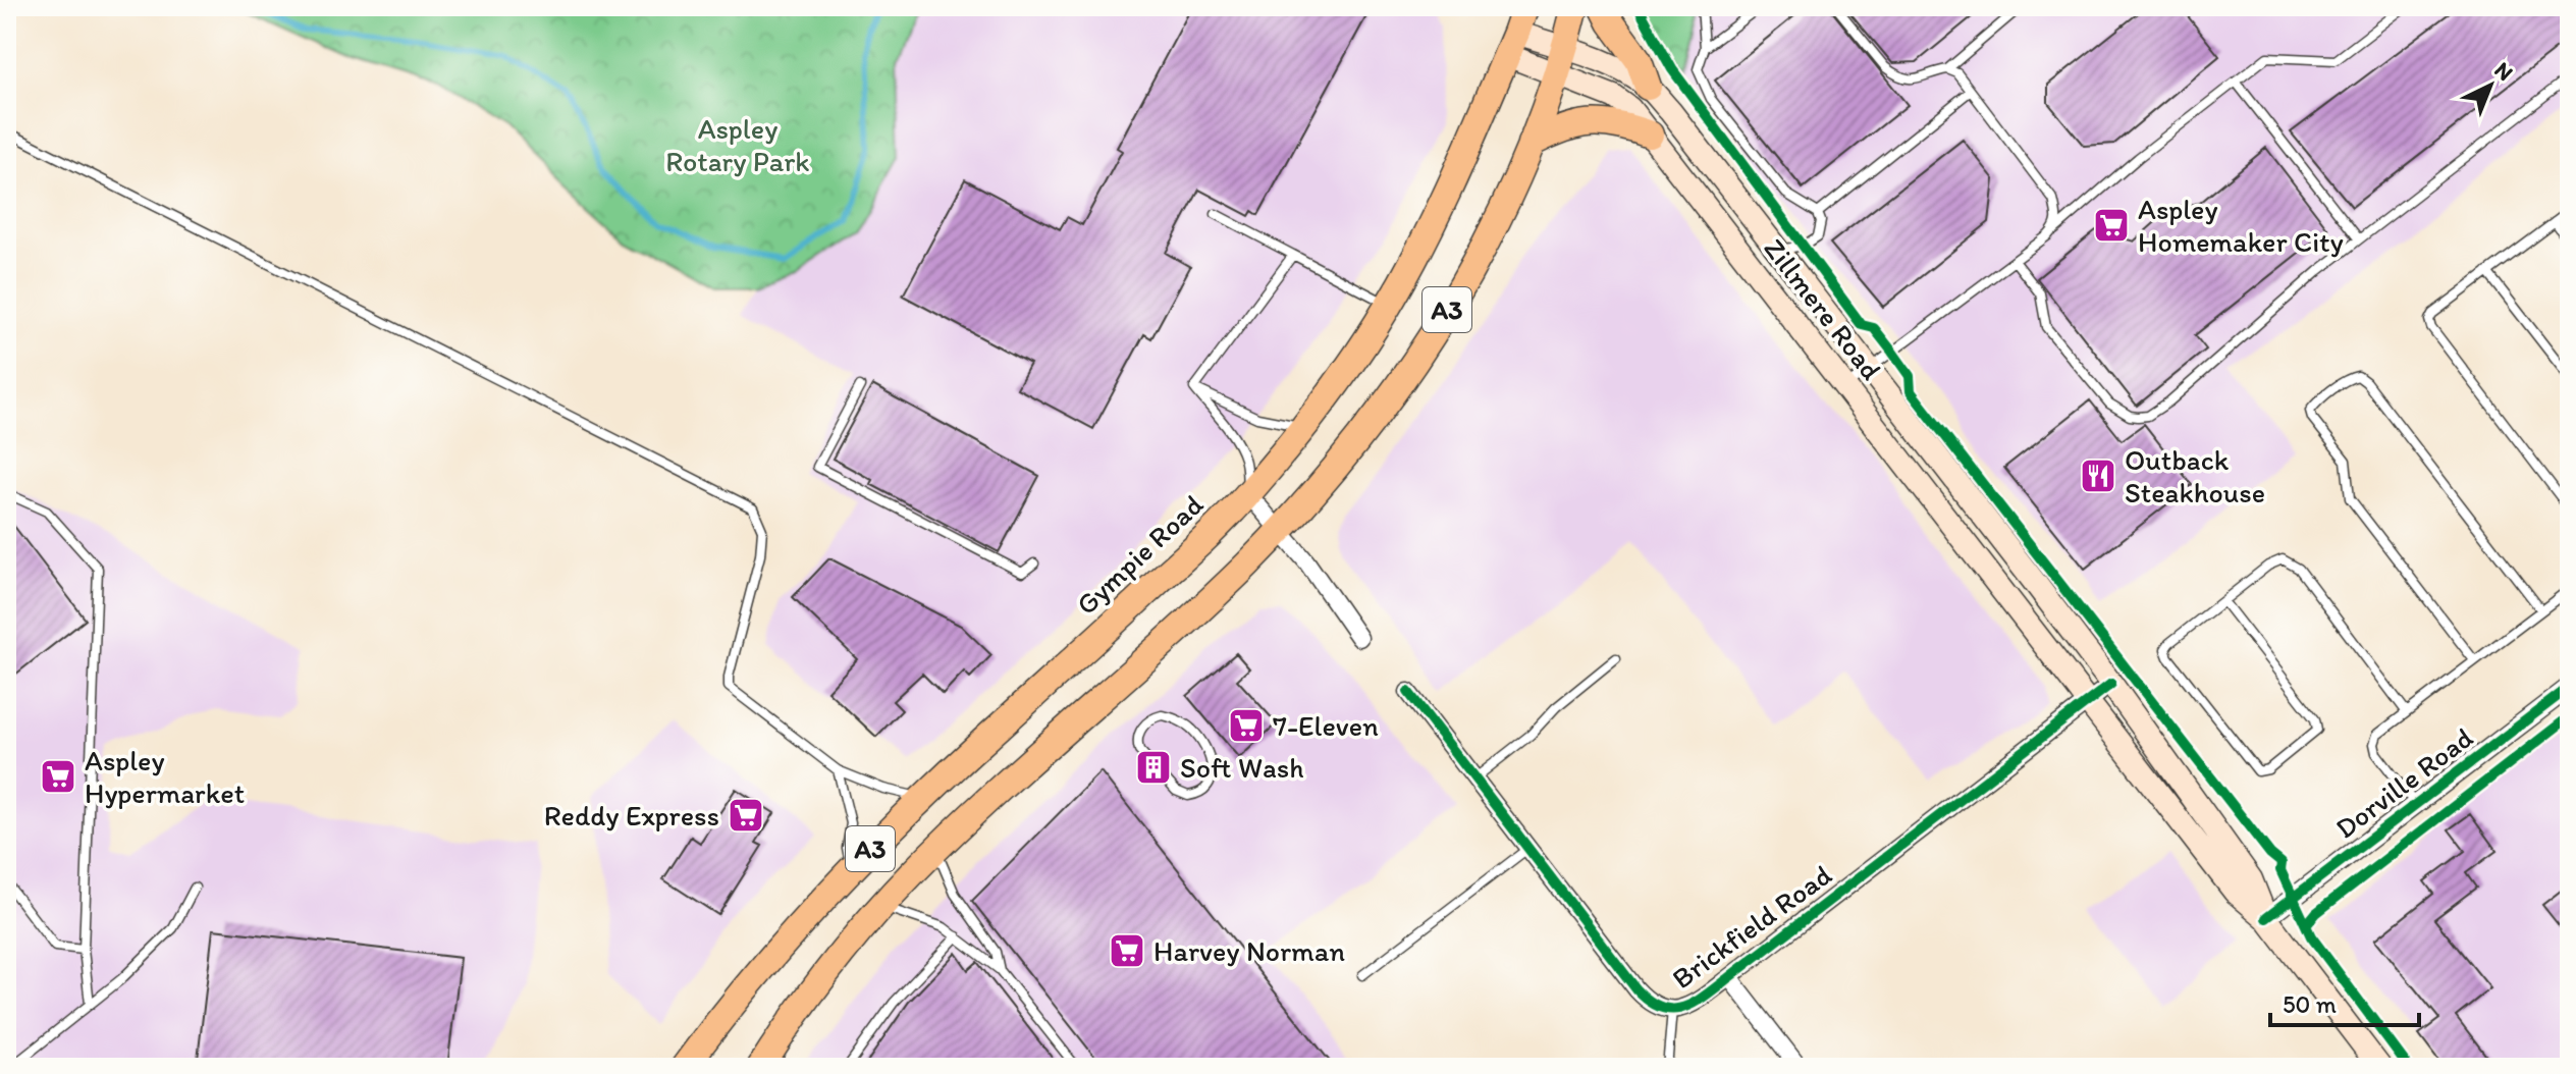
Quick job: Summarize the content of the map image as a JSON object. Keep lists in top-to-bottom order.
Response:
{
  "streets": {
    "highway": ["A3", "Gympie Road"],
    "main road": ["Zillmere Road"],
    "street": ["Dorville Road", "Brickfield Road"]
  },
  "crossings": [
    ["Zillmere Road", "A3"],
    ["Zillmere Road", "Gympie Road"],
    ["Zillmere Road", "Dorville Road"],
    ["Zillmere Road", "Brickfield Road"]
  ],
  "parks": ["Aspley Rotary Park"],
  "places": {
    "supermarket": [
      "Aspley Homemaker City",
      "7-Eleven",
      "Aspley Hypermarket",
      "Reddy Express",
      "Harvey Norman"
    ],
    "restaurant": ["Outback Steakhouse"],
    "building": ["Soft Wash"]
  },
  "scale_bar": "50 m",
  "north": "top right"
}
